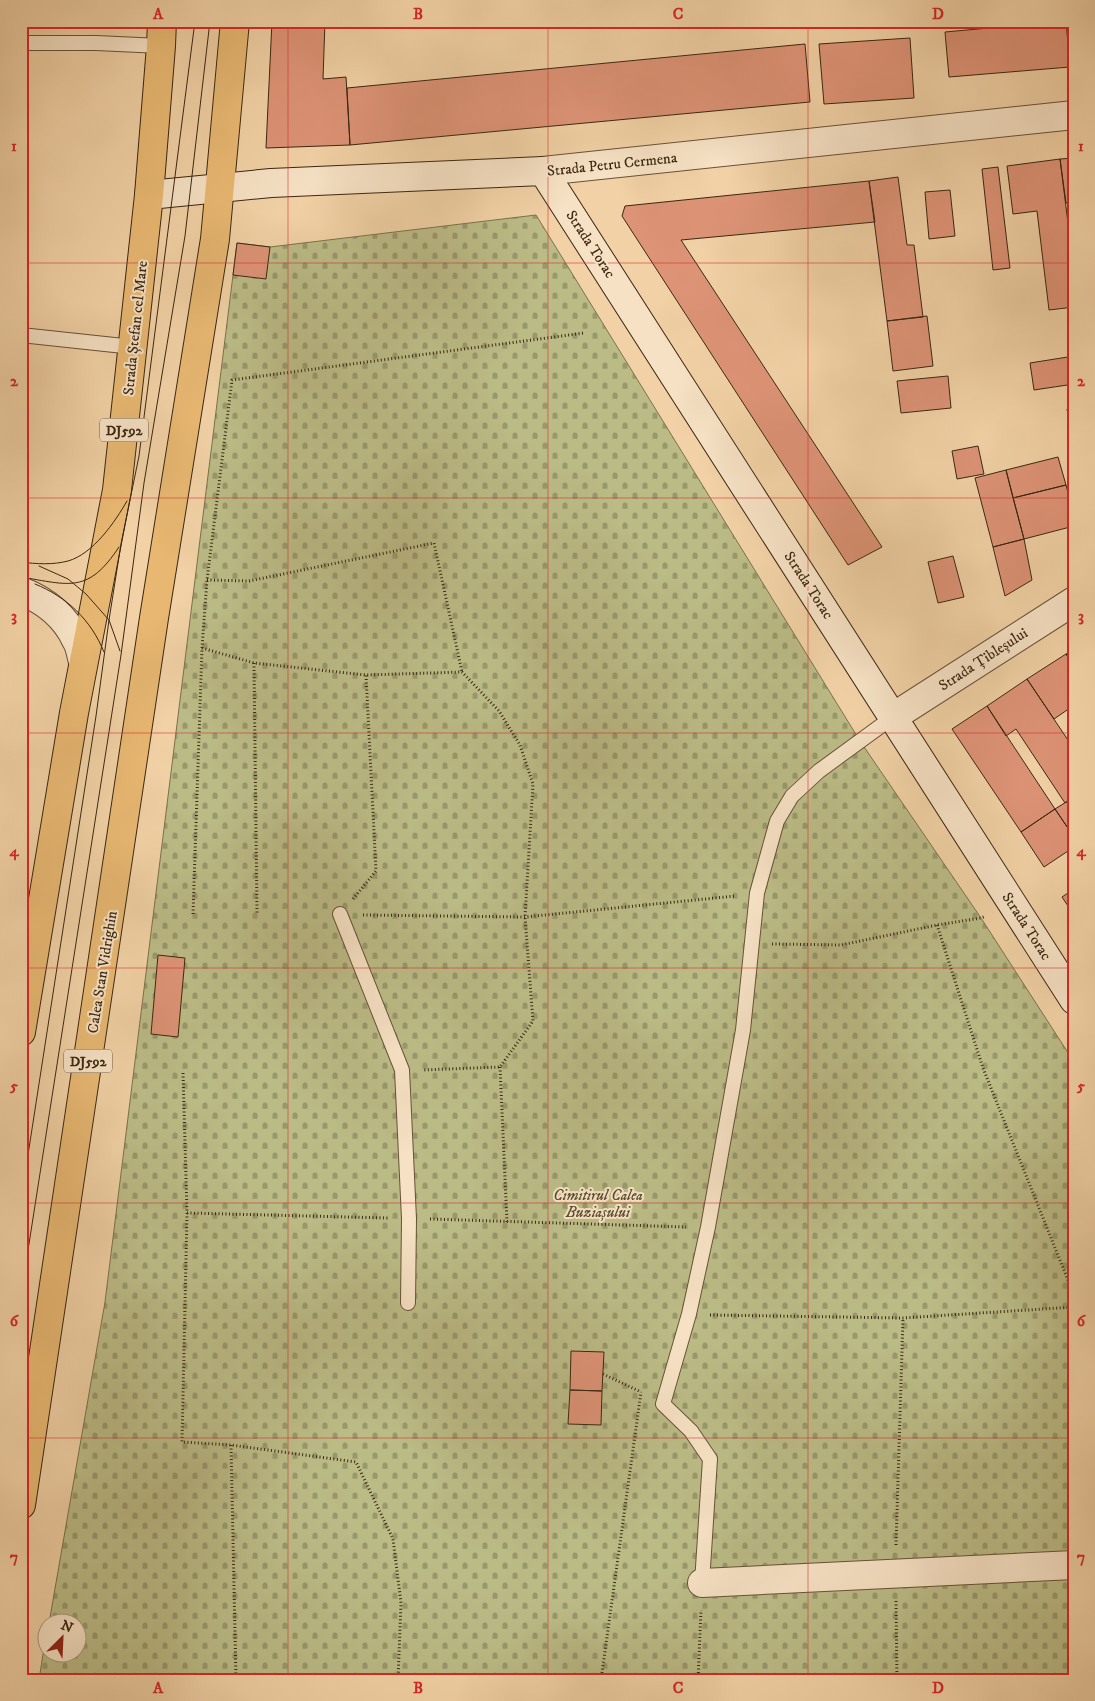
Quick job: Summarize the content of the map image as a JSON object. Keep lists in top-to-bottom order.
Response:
{
  "streets": {
    "main road": ["Strada Ștefan cel Mare", "DJ592", "Calea Stan Vidrighin"],
    "street": ["Strada Petru Cermena", "Strada Torac", "Strada Țibleșului"]
  },
  "crossings": [
    ["Strada Petru Cermena", "Strada Torac"],
    ["Strada Petru Cermena", "Strada Ștefan cel Mare"],
    ["Strada Petru Cermena", "DJ592"],
    ["Strada Petru Cermena", "Calea Stan Vidrighin"],
    ["Strada Torac", "Strada Țibleșului"],
    ["Strada Ștefan cel Mare", "DJ592"],
    ["DJ592", "Calea Stan Vidrighin"]
  ],
  "parks": ["Cimitirul Calea Buziașului"],
  "north": "top right",
  "grid": {
    "columns": [
      "A",
      "B",
      "C",
      "D"
    ],
    "rows": [
      "1",
      "2",
      "3",
      "4",
      "5",
      "6",
      "7"
    ]
  }
}
